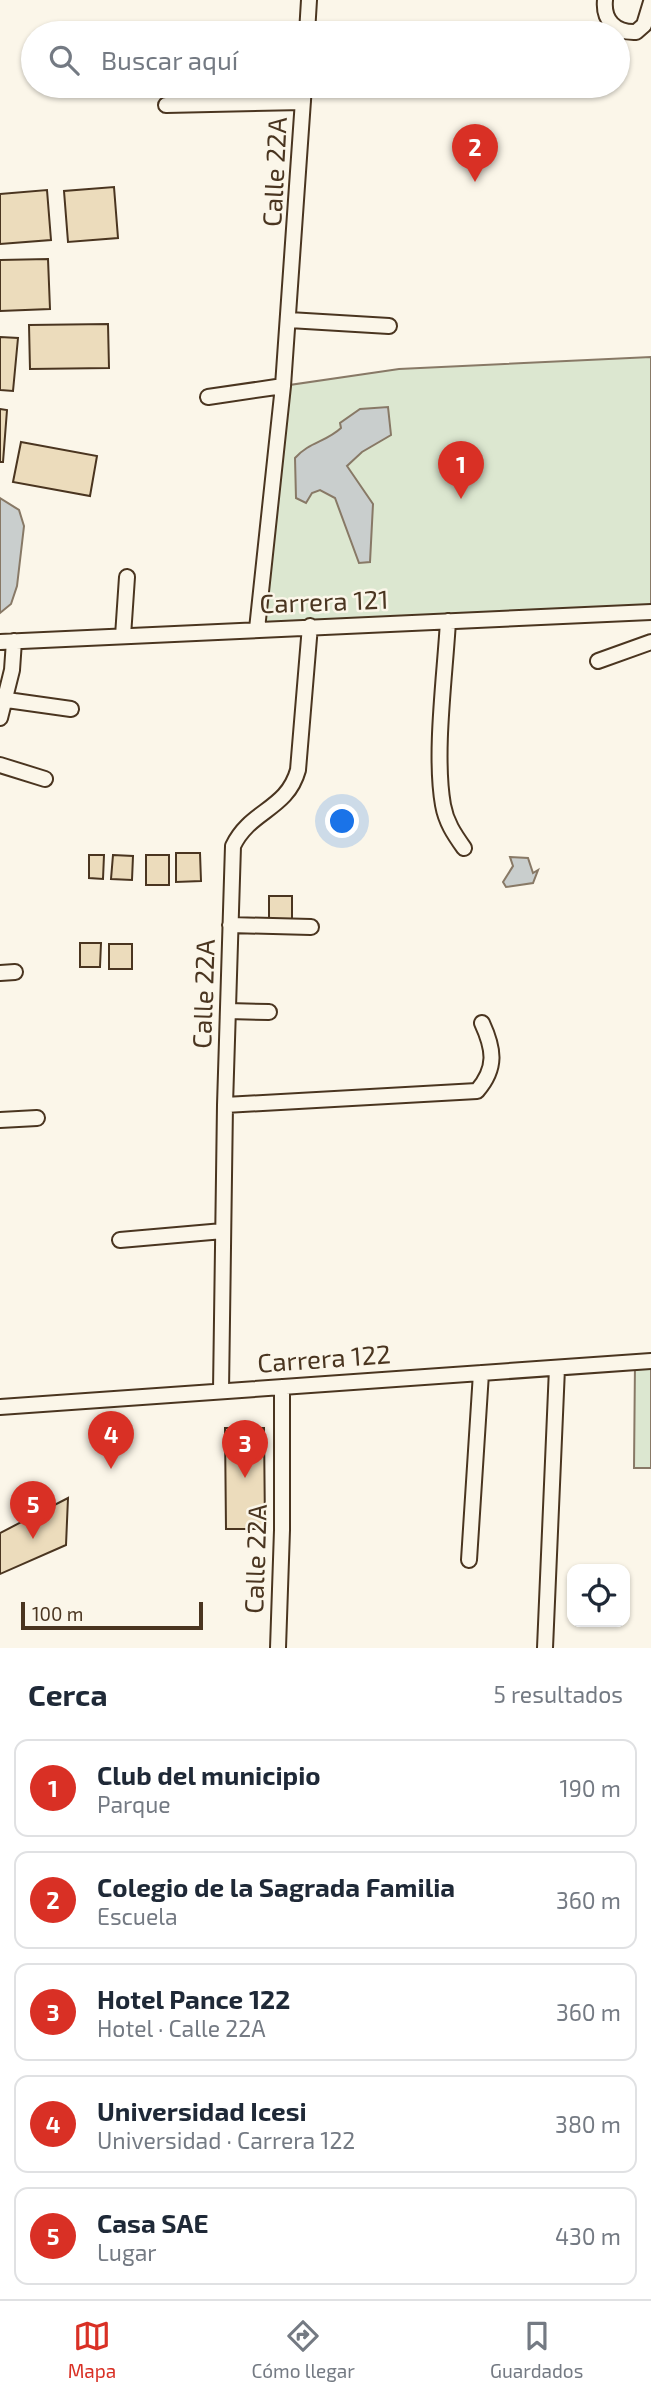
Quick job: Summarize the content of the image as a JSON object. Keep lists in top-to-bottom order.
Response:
{
  "streets": {
    "street": ["Calle 22A", "Carrera 121", "Carrera 122"]
  },
  "crossings": [
    ["Calle 22A", "Carrera 121"],
    ["Calle 22A", "Carrera 122"]
  ],
  "scale_bar": "100 m",
  "page": {
    "search": "Buscar aquí",
    "pins": [
      "2",
      "1",
      "4",
      "3",
      "5"
    ],
    "scale": "100 m",
    "heading": ["Cerca", "5 resultados"],
    "list": [
      {
        "mark": "1",
        "name": "Club del municipio",
        "note": "Parque",
        "value": "190 m"
      },
      {
        "mark": "2",
        "name": "Colegio de la Sagrada Familia",
        "note": "Escuela",
        "value": "360 m"
      },
      {
        "mark": "3",
        "name": "Hotel Pance 122",
        "note": "Hotel · Calle 22A",
        "value": "360 m"
      },
      {
        "mark": "4",
        "name": "Universidad Icesi",
        "note": "Universidad · Carrera 122",
        "value": "380 m"
      },
      {
        "mark": "5",
        "name": "Casa SAE",
        "note": "Lugar",
        "value": "430 m"
      }
    ],
    "nav": ["Mapa", "Cómo llegar", "Guardados"]
  }
}
